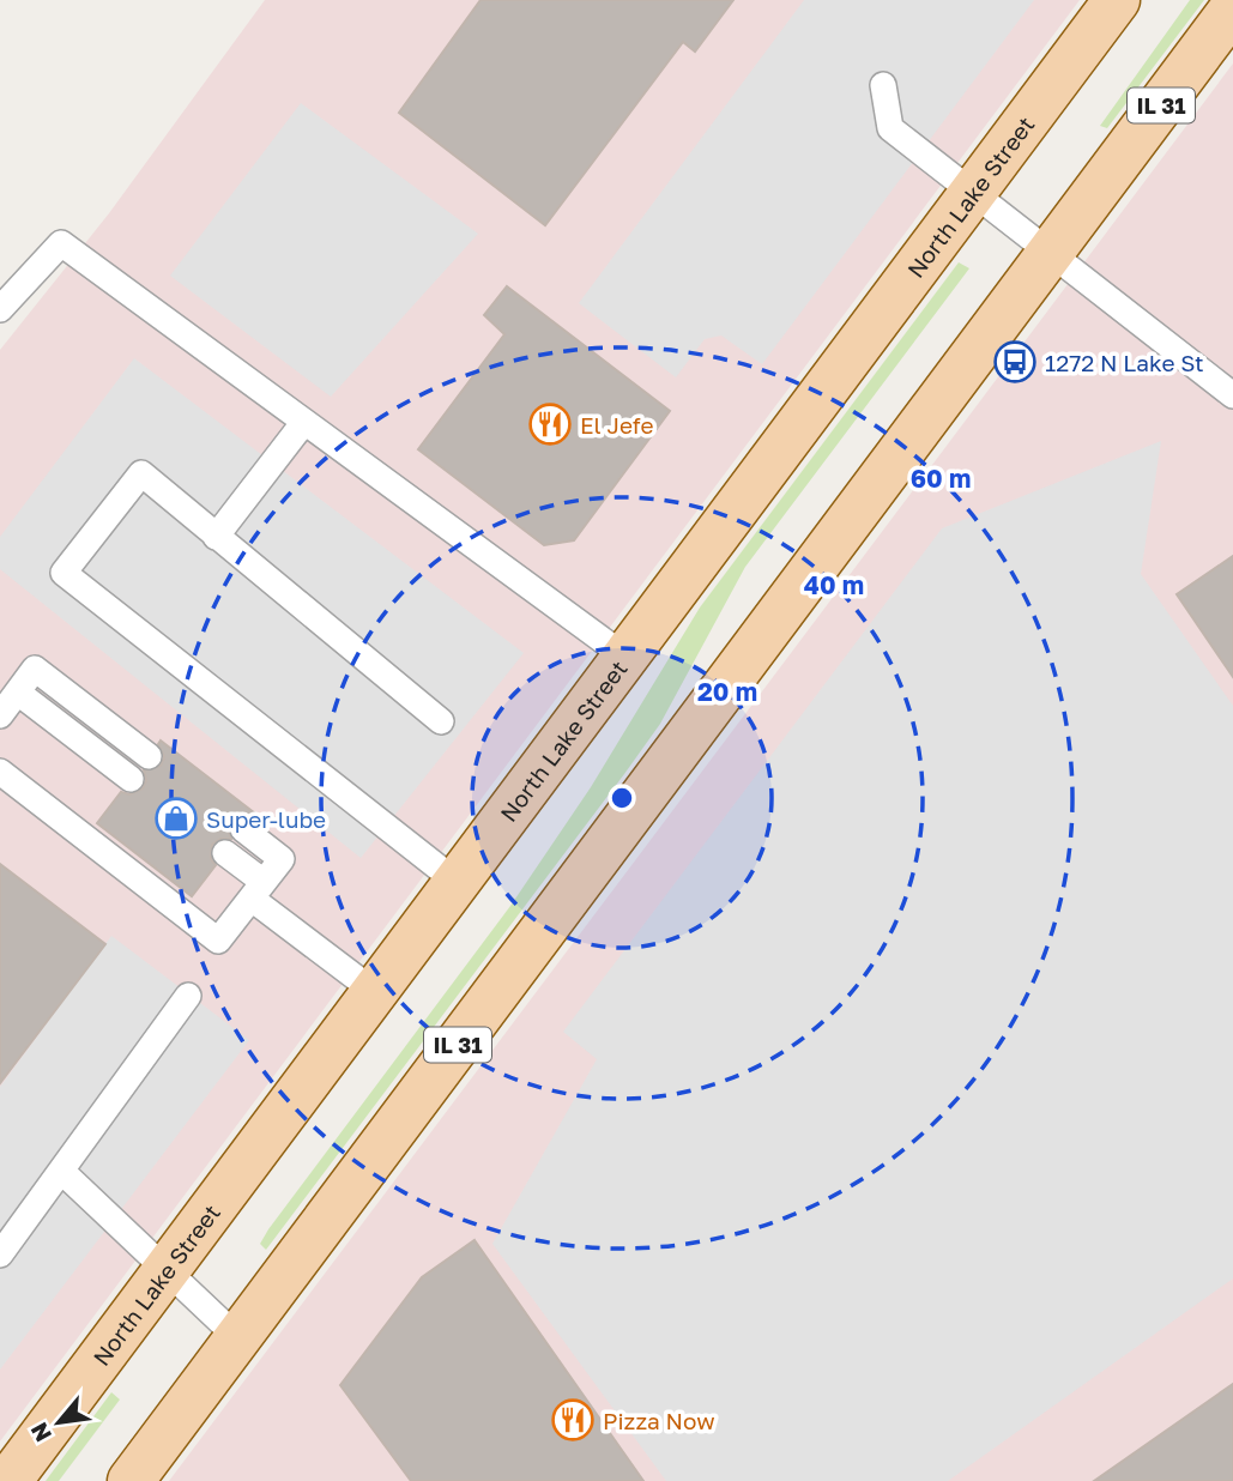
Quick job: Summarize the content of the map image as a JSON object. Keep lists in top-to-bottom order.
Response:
{
  "streets": {
    "main road": ["IL 31", "North Lake Street"]
  },
  "places": {
    "bus stop": ["1272 N Lake St"],
    "restaurant": ["El Jefe", "Pizza Now"],
    "shop": ["Super-lube"]
  },
  "north": "bottom left",
  "rings": ["60 m", "40 m", "20 m"]
}
